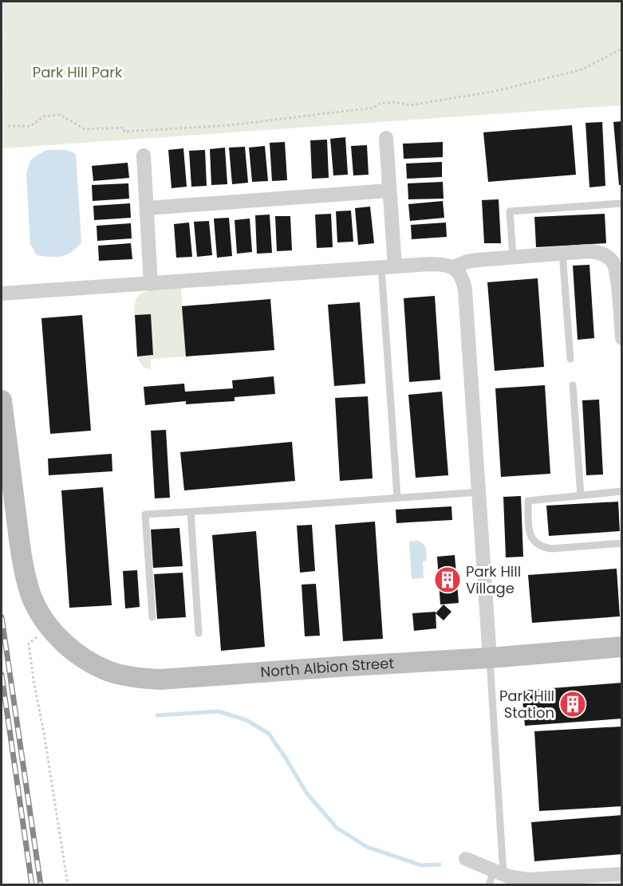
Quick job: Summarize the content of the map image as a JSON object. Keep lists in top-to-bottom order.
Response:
{
  "streets": {
    "street": ["North Albion Street"]
  },
  "parks": ["Park Hill Park"],
  "places": {
    "building": ["Park Hill Village", "Park Hill Station"]
  }
}
